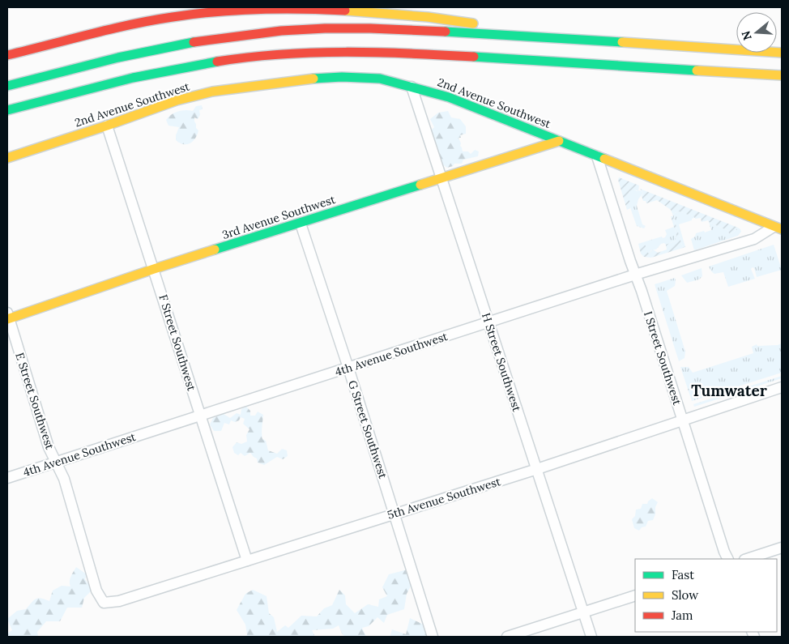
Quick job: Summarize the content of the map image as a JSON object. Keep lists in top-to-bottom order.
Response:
{
  "streets": {
    "main road": ["2nd Avenue Southwest", "3rd Avenue Southwest"],
    "street": [
      "F Street Southwest",
      "4th Avenue Southwest",
      "I Street Southwest",
      "H Street Southwest",
      "E Street Southwest",
      "G Street Southwest",
      "5th Avenue Southwest"
    ]
  },
  "crossings": [
    ["2nd Avenue Southwest", "3rd Avenue Southwest"],
    ["2nd Avenue Southwest", "F Street Southwest"],
    ["2nd Avenue Southwest", "4th Avenue Southwest"],
    ["2nd Avenue Southwest", "I Street Southwest"],
    ["2nd Avenue Southwest", "H Street Southwest"],
    ["3rd Avenue Southwest", "F Street Southwest"],
    ["3rd Avenue Southwest", "H Street Southwest"],
    ["3rd Avenue Southwest", "E Street Southwest"],
    ["3rd Avenue Southwest", "G Street Southwest"],
    ["F Street Southwest", "4th Avenue Southwest"],
    ["F Street Southwest", "5th Avenue Southwest"],
    ["4th Avenue Southwest", "I Street Southwest"],
    ["4th Avenue Southwest", "H Street Southwest"],
    ["4th Avenue Southwest", "E Street Southwest"],
    ["4th Avenue Southwest", "G Street Southwest"],
    ["I Street Southwest", "5th Avenue Southwest"],
    ["H Street Southwest", "5th Avenue Southwest"],
    ["E Street Southwest", "5th Avenue Southwest"],
    ["G Street Southwest", "5th Avenue Southwest"]
  ],
  "districts": ["Tumwater"],
  "legend": ["Fast", "Slow", "Jam"],
  "north": "left"
}
